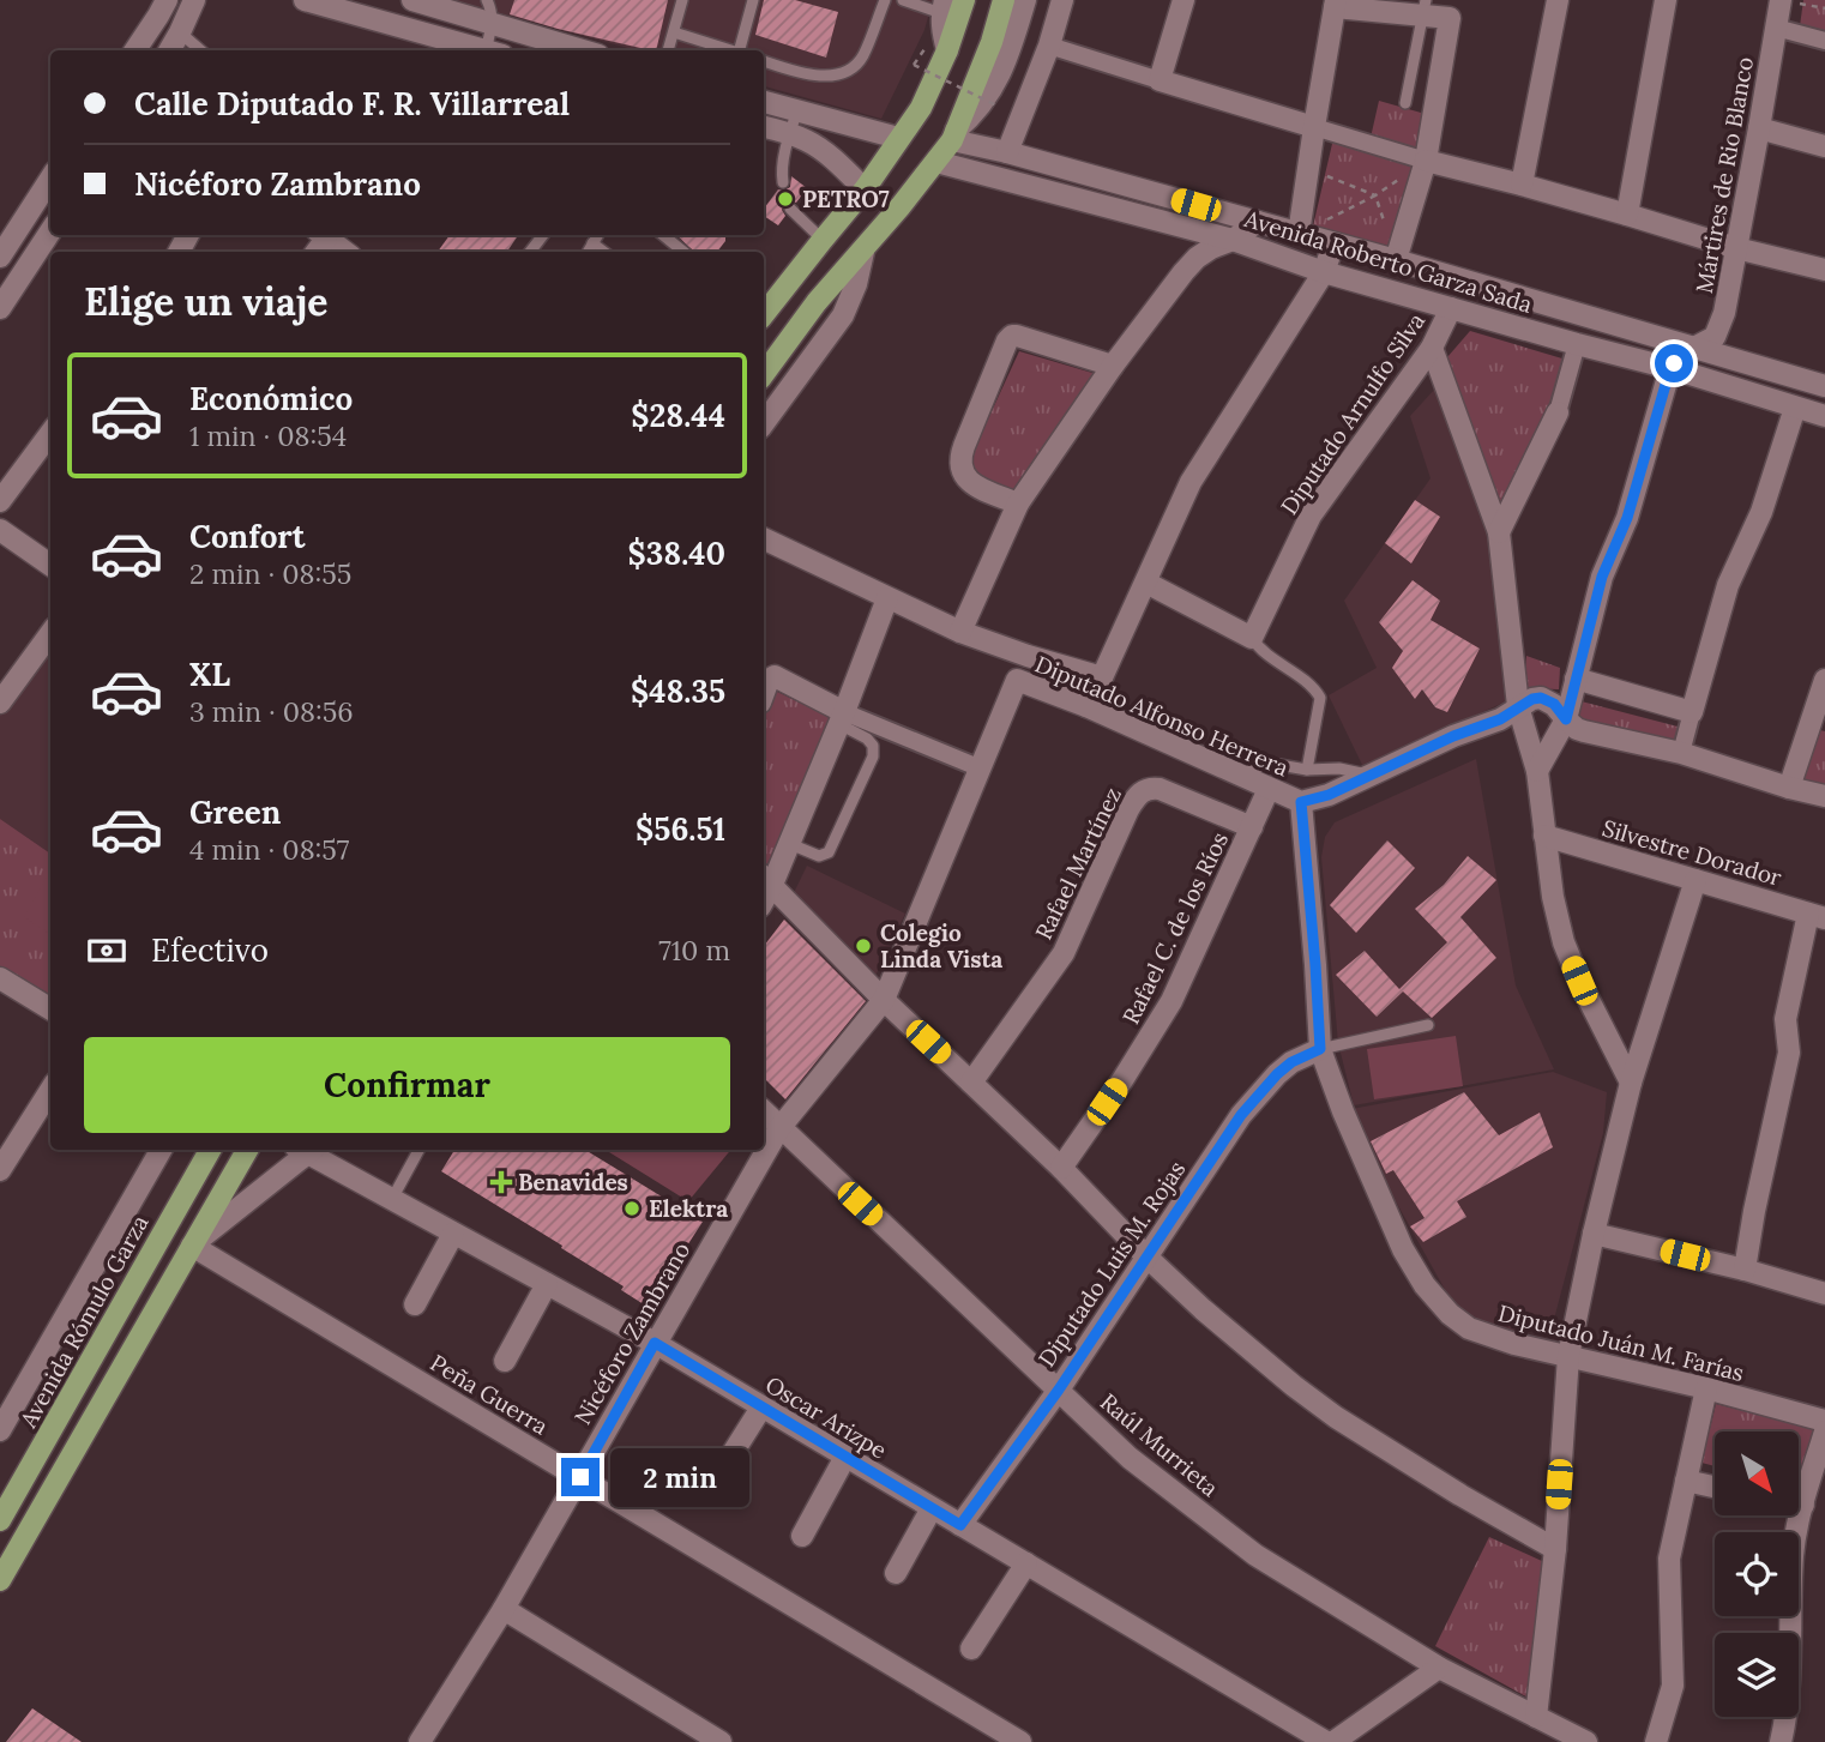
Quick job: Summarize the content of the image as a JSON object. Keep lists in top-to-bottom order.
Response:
{
  "streets": {
    "main road": ["Avenida Rómulo Garza"],
    "street": [
      "Mártires de Rio Blanco",
      "Avenida Roberto Garza Sada",
      "Diputado Arnulfo Silva",
      "Diputado Alfonso Herrera",
      "Silvestre Dorador",
      "Rafael Martínez",
      "Rafael C. de los Ríos",
      "Diputado Luis M. Rojas",
      "Nicéforo Zambrano",
      "Diputado Juán M. Farías",
      "Peña Guerra",
      "Oscar Arizpe",
      "Raúl Murrieta"
    ]
  },
  "crossings": [
    ["Mártires de Rio Blanco", "Avenida Roberto Garza Sada"],
    ["Avenida Roberto Garza Sada", "Diputado Arnulfo Silva"],
    ["Diputado Alfonso Herrera", "Rafael C. de los Ríos"],
    ["Diputado Alfonso Herrera", "Nicéforo Zambrano"],
    ["Diputado Alfonso Herrera", "Diputado Juán M. Farías"],
    ["Rafael Martínez", "Rafael C. de los Ríos"],
    ["Diputado Luis M. Rojas", "Diputado Juán M. Farías"],
    ["Diputado Luis M. Rojas", "Oscar Arizpe"],
    ["Diputado Luis M. Rojas", "Raúl Murrieta"],
    ["Nicéforo Zambrano", "Peña Guerra"],
    ["Nicéforo Zambrano", "Oscar Arizpe"],
    ["Nicéforo Zambrano", "Raúl Murrieta"]
  ],
  "places": {
    "other": ["PETRO7", "Colegio Linda Vista", "Elektra"],
    "health": ["Benavides"]
  },
  "north": "bottom right",
  "page": {
    "banner": ["Calle Diputado F. R. Villarreal", "Nicéforo Zambrano"],
    "heading": "Elige un viaje",
    "list": [
      {
        "name": "Económico",
        "note": "1 min · 08:54",
        "value": "$28.44"
      },
      {
        "name": "Confort",
        "note": "2 min · 08:55",
        "value": "$38.40"
      },
      {
        "name": "XL",
        "note": "3 min · 08:56",
        "value": "$48.35"
      },
      {
        "name": "Green",
        "note": "4 min · 08:57",
        "value": "$56.51"
      }
    ],
    "pay": ["Efectivo", "710 m"],
    "buttons": "Confirmar",
    "bubble": "2 min"
  }
}
